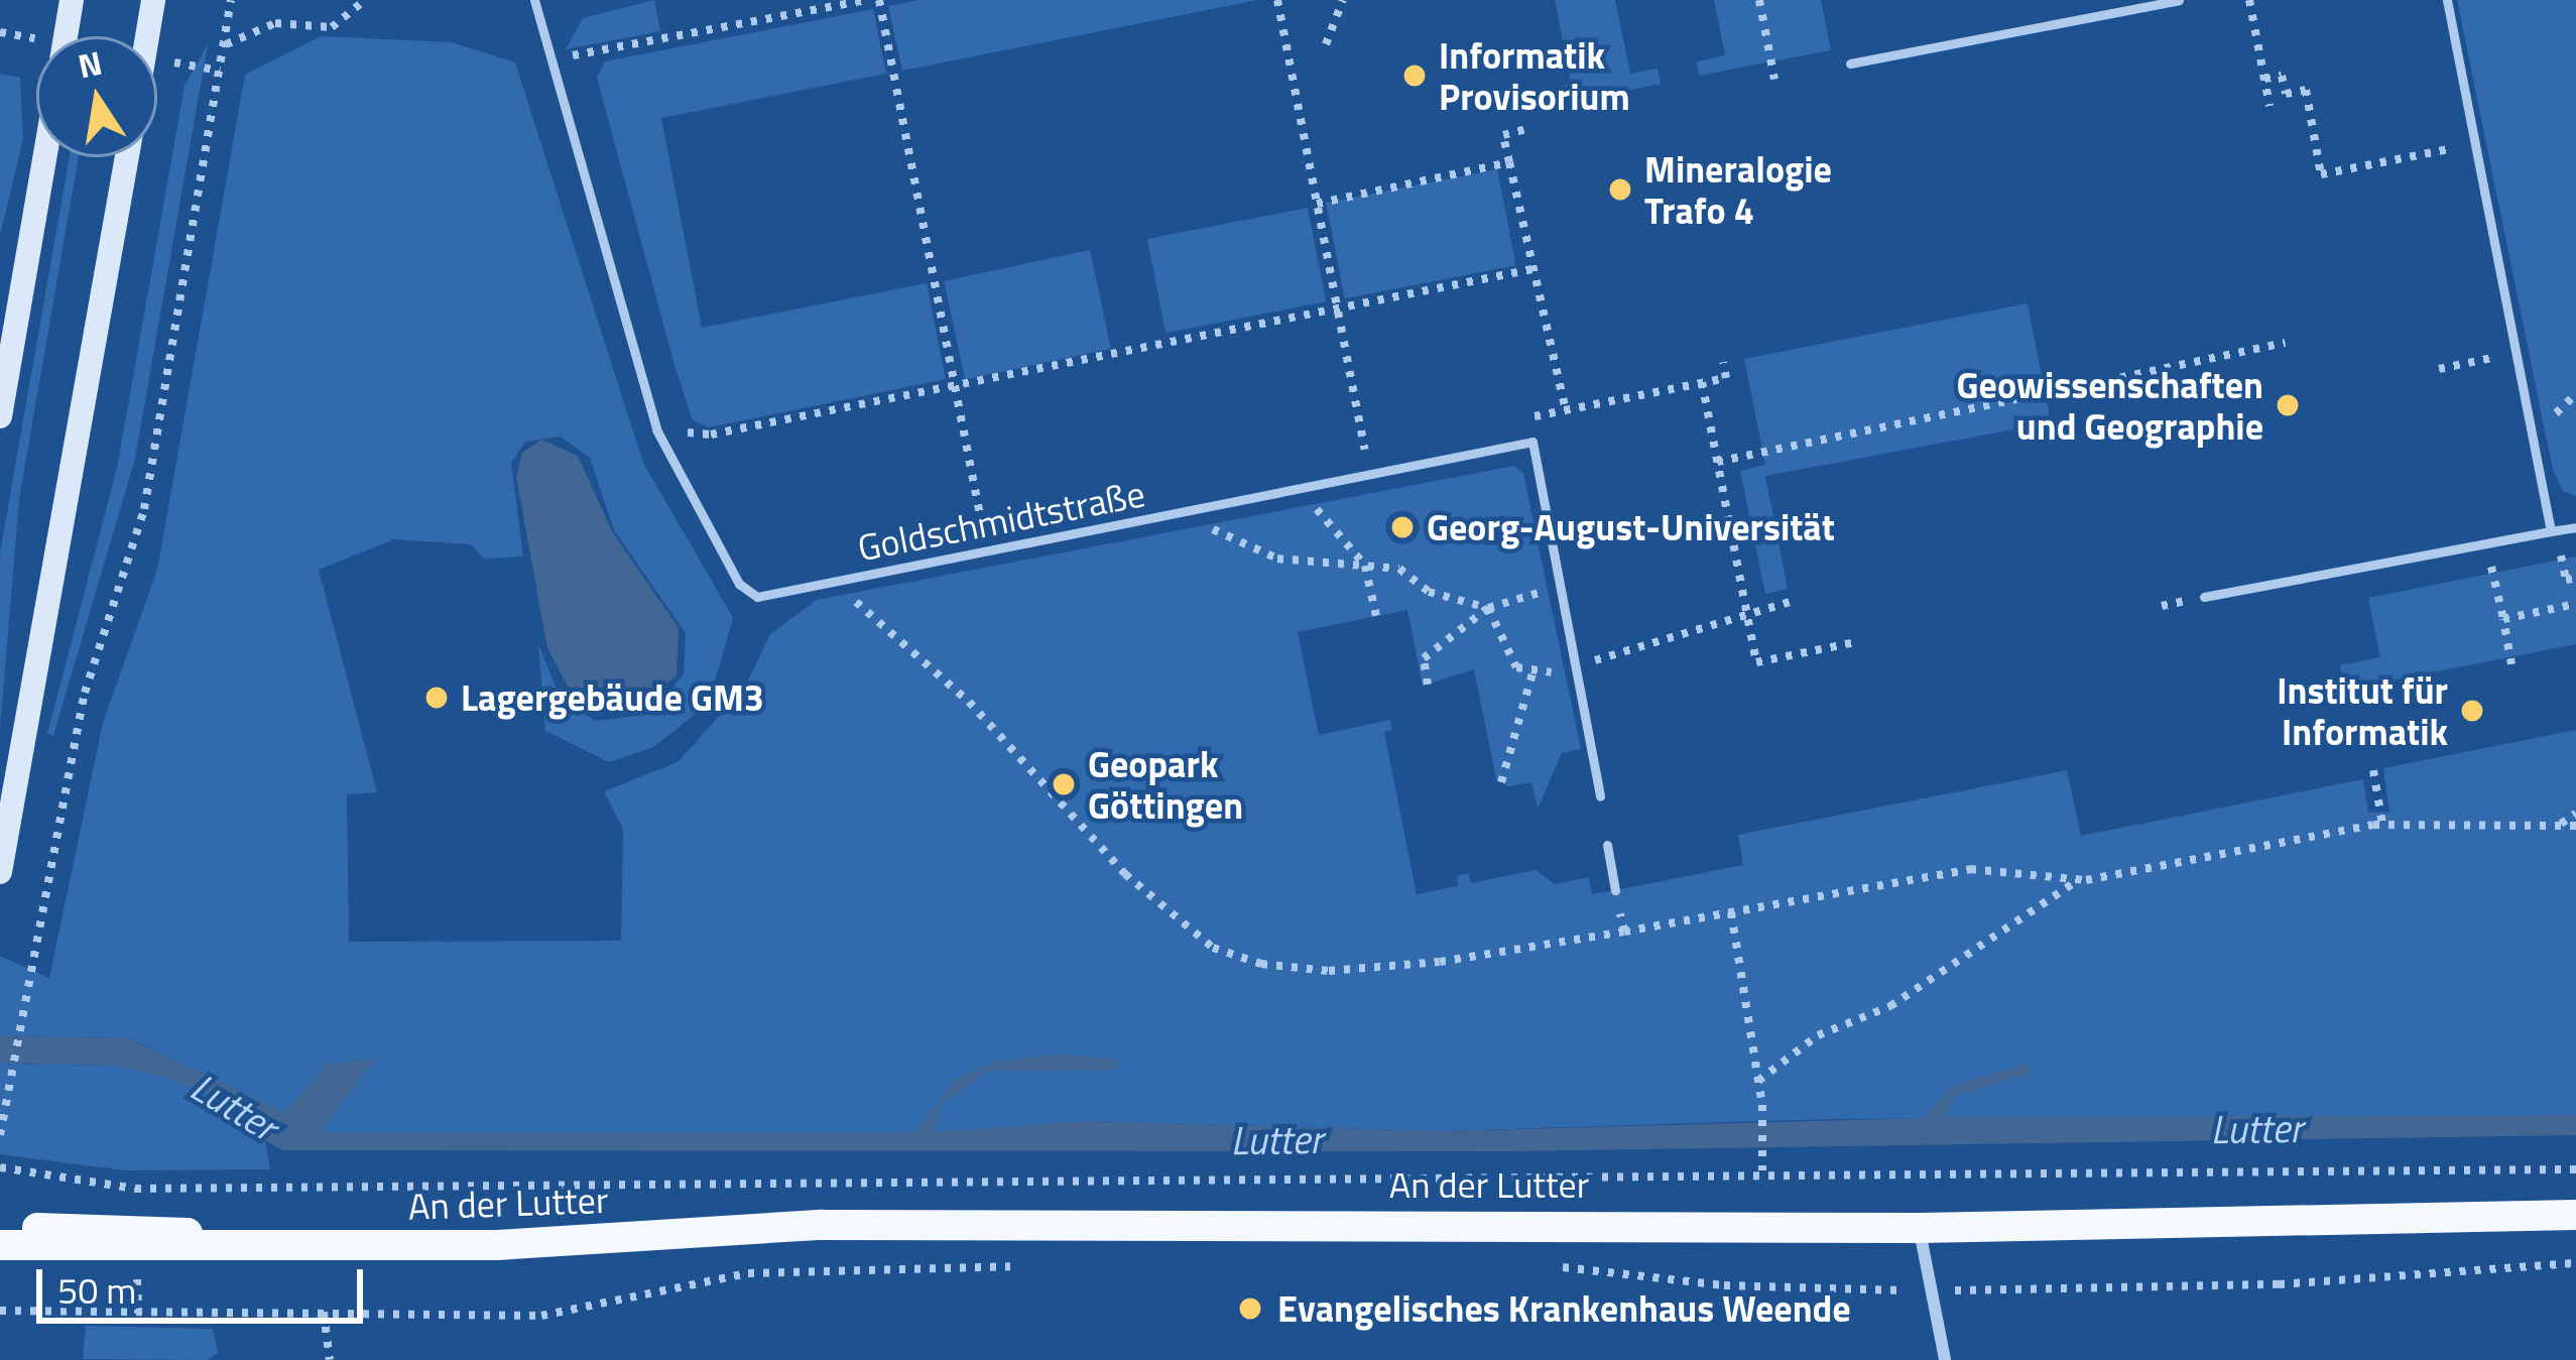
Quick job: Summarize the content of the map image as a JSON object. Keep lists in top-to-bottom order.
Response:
{
  "streets": {
    "main road": ["An der Lutter"],
    "lane": ["Goldschmidtstraße"]
  },
  "water": ["Lutter"],
  "places": [
    "Informatik Provisorium",
    "Mineralogie Trafo 4",
    "Geowissenschaften und Geographie",
    "Georg-August-Universität",
    "Lagergebäude GM3",
    "Institut für Informatik",
    "Geopark Göttingen",
    "Evangelisches Krankenhaus Weende"
  ],
  "scale_bar": "50 m",
  "north": "top"
}
